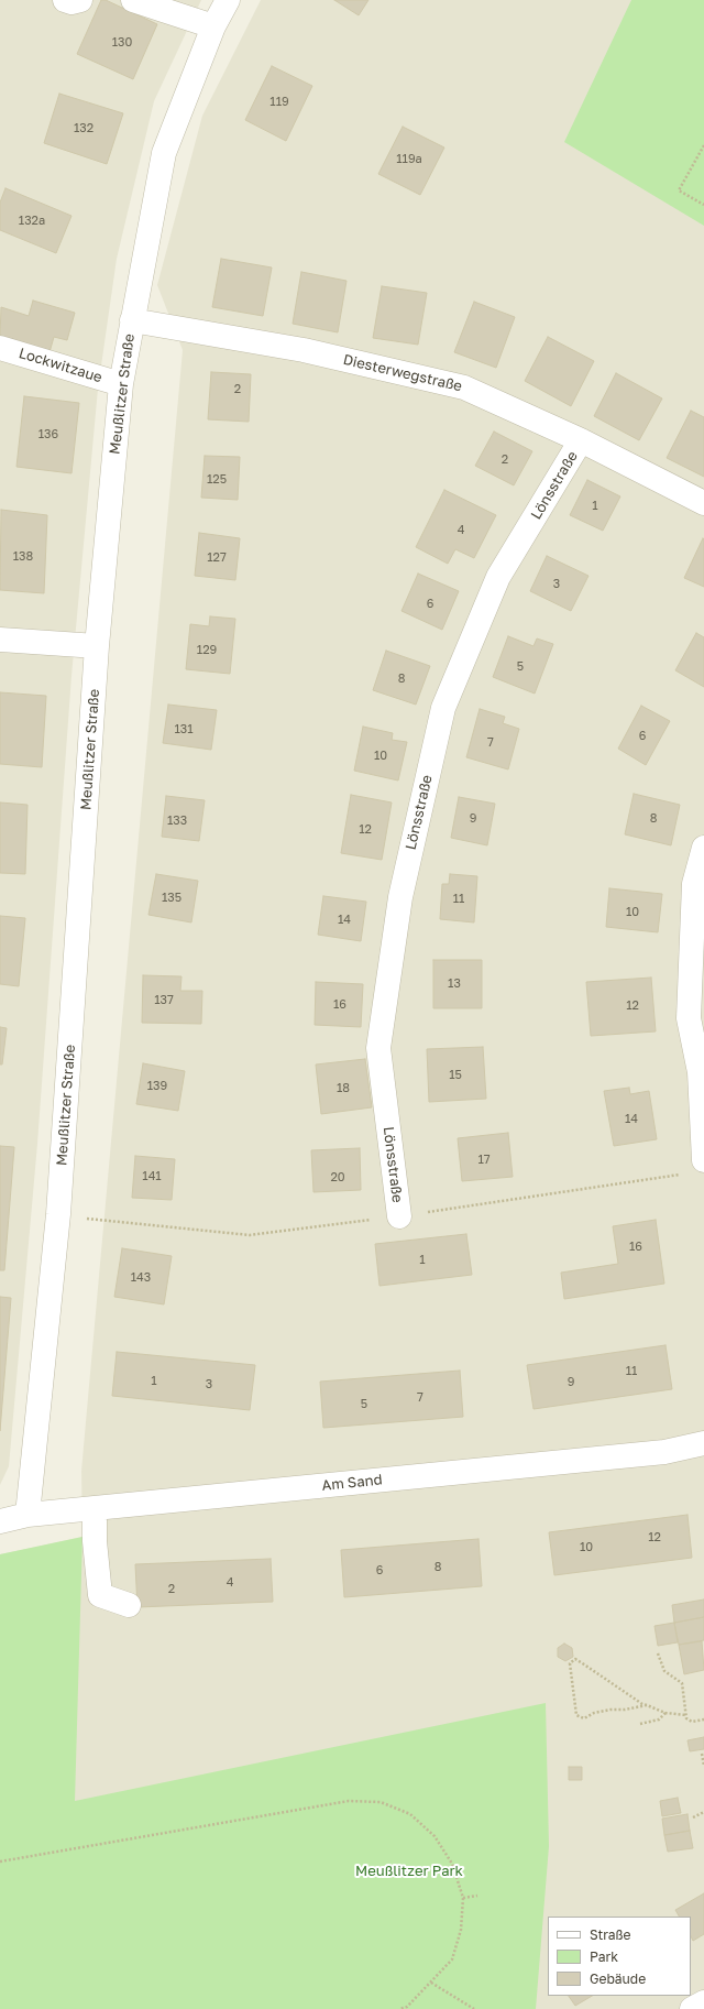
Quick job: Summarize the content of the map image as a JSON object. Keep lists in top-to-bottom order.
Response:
{
  "streets": {
    "street": [
      "Lockwitzaue",
      "Diesterwegstraße",
      "Meußlitzer Straße",
      "Lönsstraße",
      "Am Sand"
    ]
  },
  "crossings": [
    ["Lockwitzaue", "Meußlitzer Straße"],
    ["Diesterwegstraße", "Meußlitzer Straße"],
    ["Diesterwegstraße", "Lönsstraße"],
    ["Meußlitzer Straße", "Am Sand"]
  ],
  "parks": ["Meußlitzer Park"],
  "house_numbers": [
    "130",
    "119",
    "132",
    "119a",
    "132a",
    "2",
    "136",
    "2",
    "125",
    "1",
    "4",
    "138",
    "127",
    "3",
    "6",
    "129",
    "5",
    "8",
    "131",
    "6",
    "7",
    "10",
    "9",
    "8",
    "133",
    "12",
    "135",
    "11",
    "10",
    "14",
    "13",
    "137",
    "16",
    "12",
    "15",
    "139",
    "18",
    "14",
    "17",
    "141",
    "20",
    "16",
    "1",
    "143",
    "11",
    "1",
    "9",
    "3",
    "7",
    "5",
    "12",
    "10",
    "8",
    "6",
    "4",
    "2"
  ],
  "legend": ["Straße", "Park", "Gebäude"]
}
